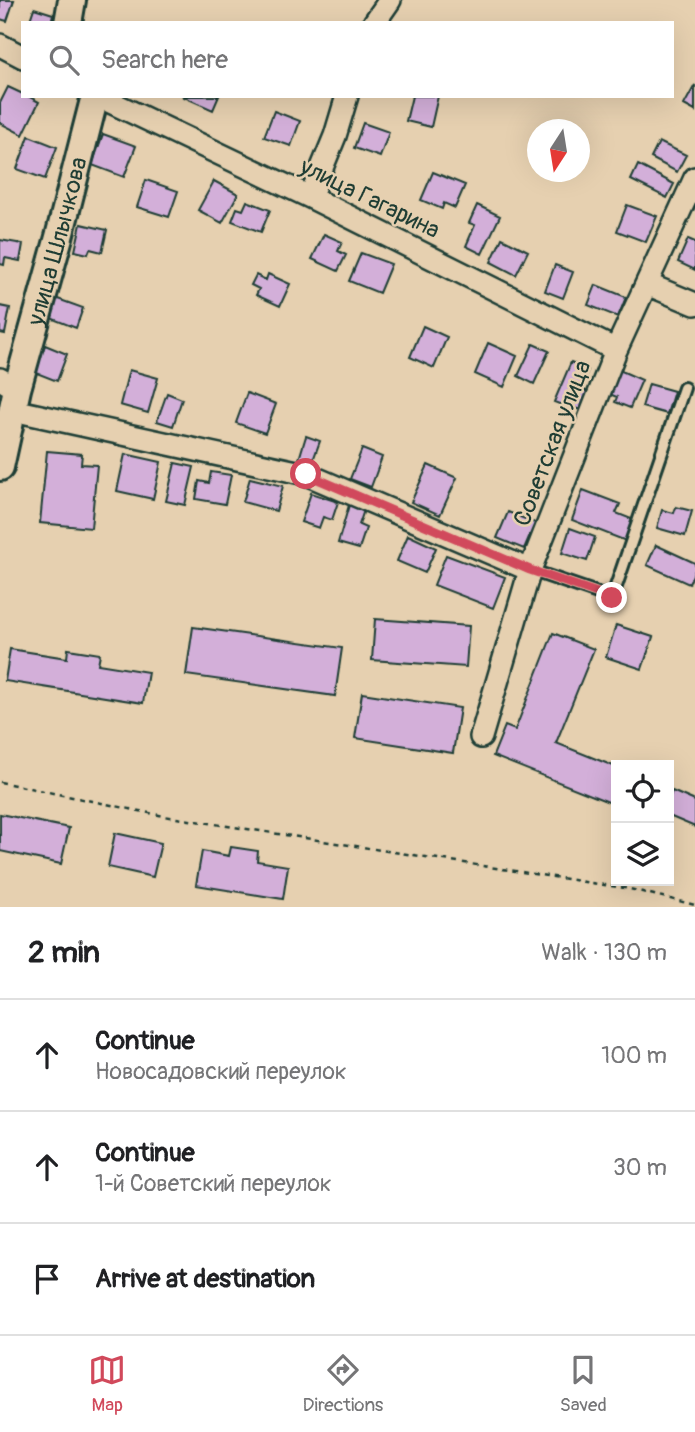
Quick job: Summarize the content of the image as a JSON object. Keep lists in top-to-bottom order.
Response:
{
  "streets": {
    "street": ["улица Гагарина", "улица Шлычкова", "Советская улица"]
  },
  "crossings": [
    ["улица Гагарина", "Советская улица"]
  ],
  "north": "bottom",
  "page": {
    "search": "Search here",
    "heading": ["2 min", "Walk · 130 m"],
    "list": [
      ["Continue", "Новосадовский переулок", "100 m"],
      ["Continue", "1-й Советский переулок", "30 m"],
      "Arrive at destination"
    ],
    "nav": ["Map", "Directions", "Saved"]
  }
}
